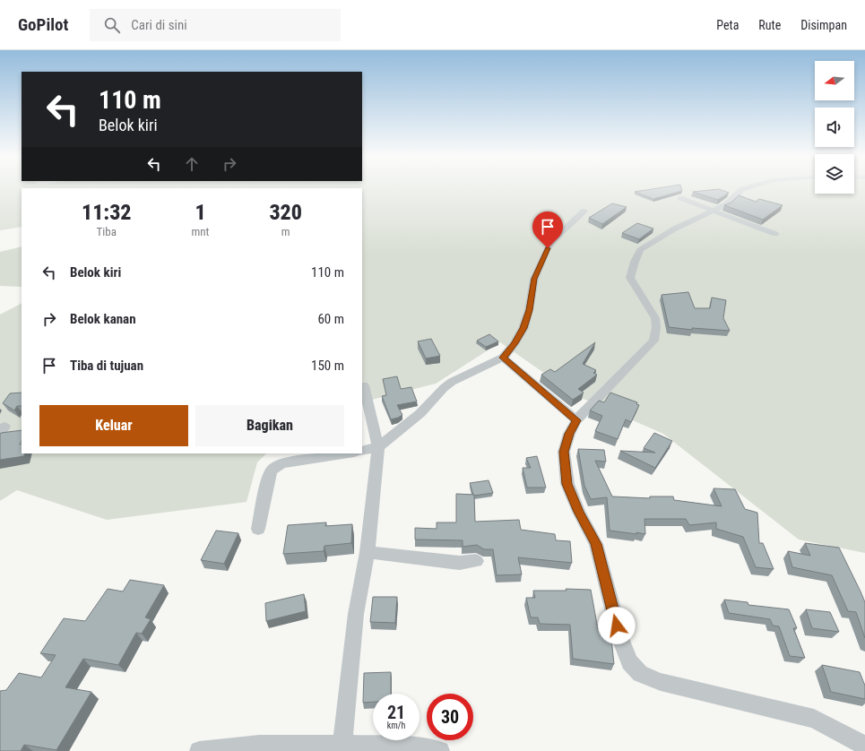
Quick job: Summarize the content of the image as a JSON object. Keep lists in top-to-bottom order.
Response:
{
  "north": "left",
  "page": {
    "header": "GoPilot",
    "search": "Cari di sini",
    "nav": ["Peta", "Rute", "Disimpan"],
    "turn": ["110 m", "Belok kiri"],
    "eta": [
      "11:32",
      "Tiba",
      "1",
      "mnt",
      "320",
      "m"
    ],
    "list": [
      {
        "name": "Belok kiri",
        "value": "110 m"
      },
      {
        "name": "Belok kanan",
        "value": "60 m"
      },
      {
        "name": "Tiba di tujuan",
        "value": "150 m"
      }
    ],
    "buttons": ["Keluar", "Bagikan"],
    "speed": "21 km/h",
    "limit": "30"
  }
}
